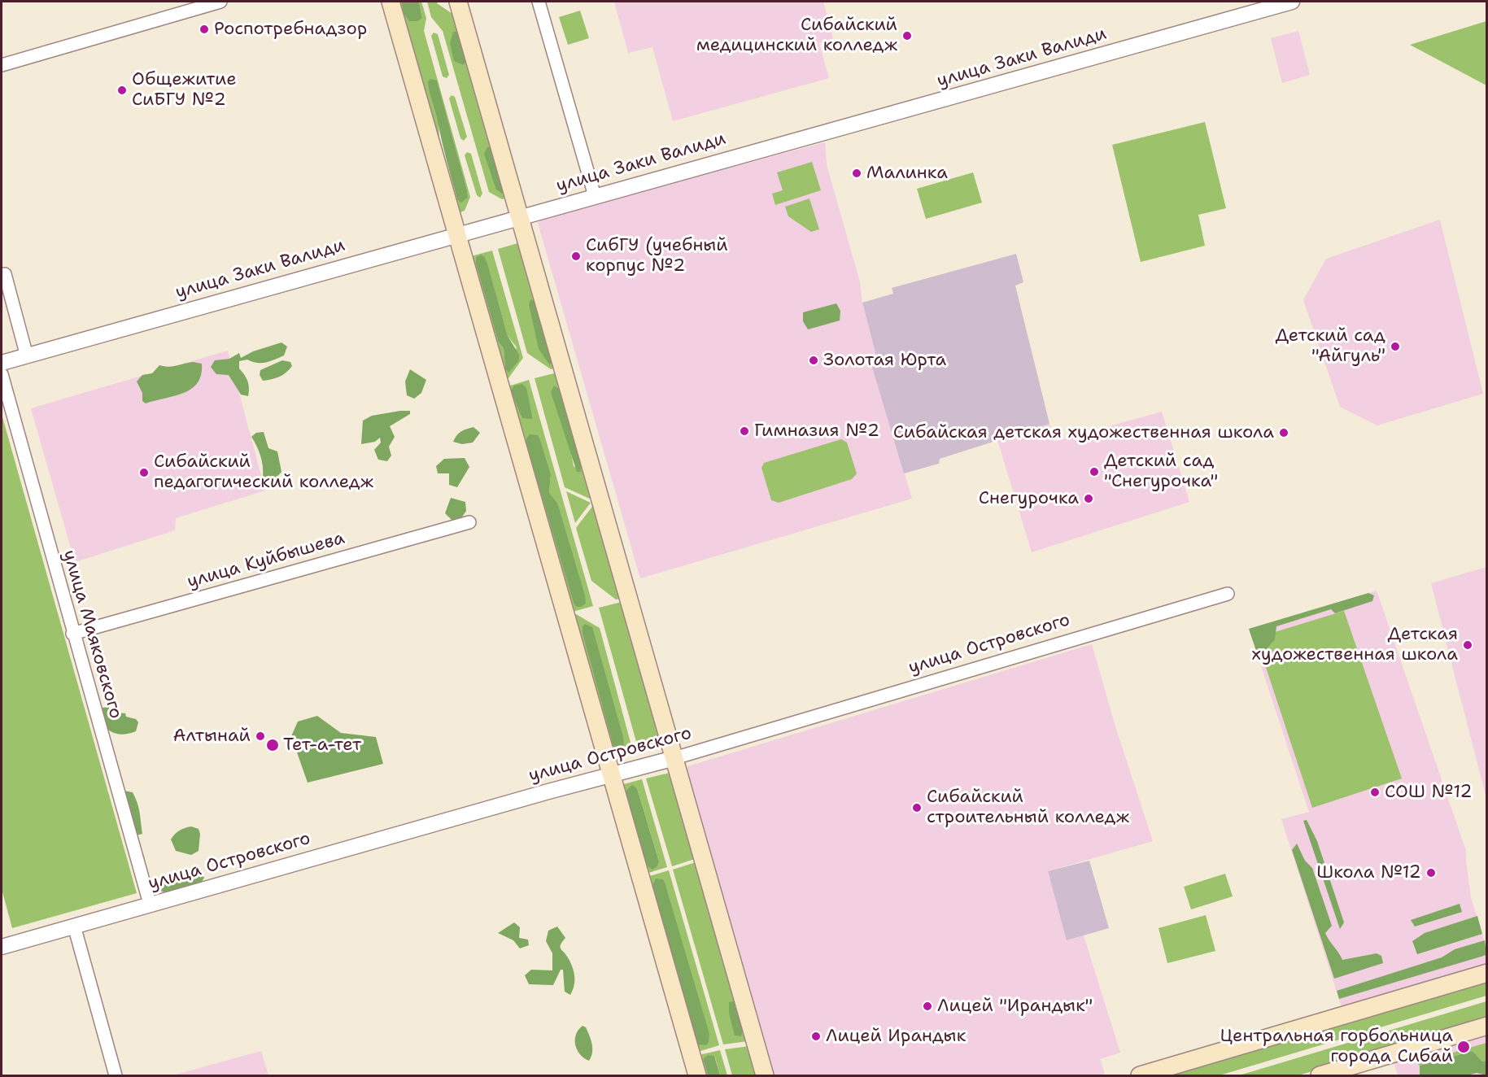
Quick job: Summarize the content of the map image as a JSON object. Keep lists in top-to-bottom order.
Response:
{
  "streets": {
    "street": [
      "улица Заки Валиди",
      "улица Куйбышева",
      "улица Маяковского",
      "улица Островского"
    ]
  },
  "crossings": [
    ["улица Куйбышева", "улица Маяковского"],
    ["улица Маяковского", "улица Островского"]
  ],
  "places": [
    "Роспотребнадзор",
    "Сибайский медицинский колледж",
    "Общежитие СиБГУ №2",
    "Малинка",
    "СибГУ (учебный корпус №2",
    "Детский сад \"Айгуль\"",
    "Золотая Юрта",
    "Гимназия №2",
    "Сибайская детская художественная школа",
    "Детский сад \"Снегурочка\"",
    "Сибайский педагогический колледж",
    "Снегурочка",
    "Детская художественная школа",
    "Алтынай",
    "Тет-а-тет",
    "СОШ №12",
    "Сибайский строительный колледж",
    "Школа №12",
    "Лицей \"Ирандык\"",
    "Лицей Ирандык",
    "Центральная горбольница города Сибай"
  ]
}
